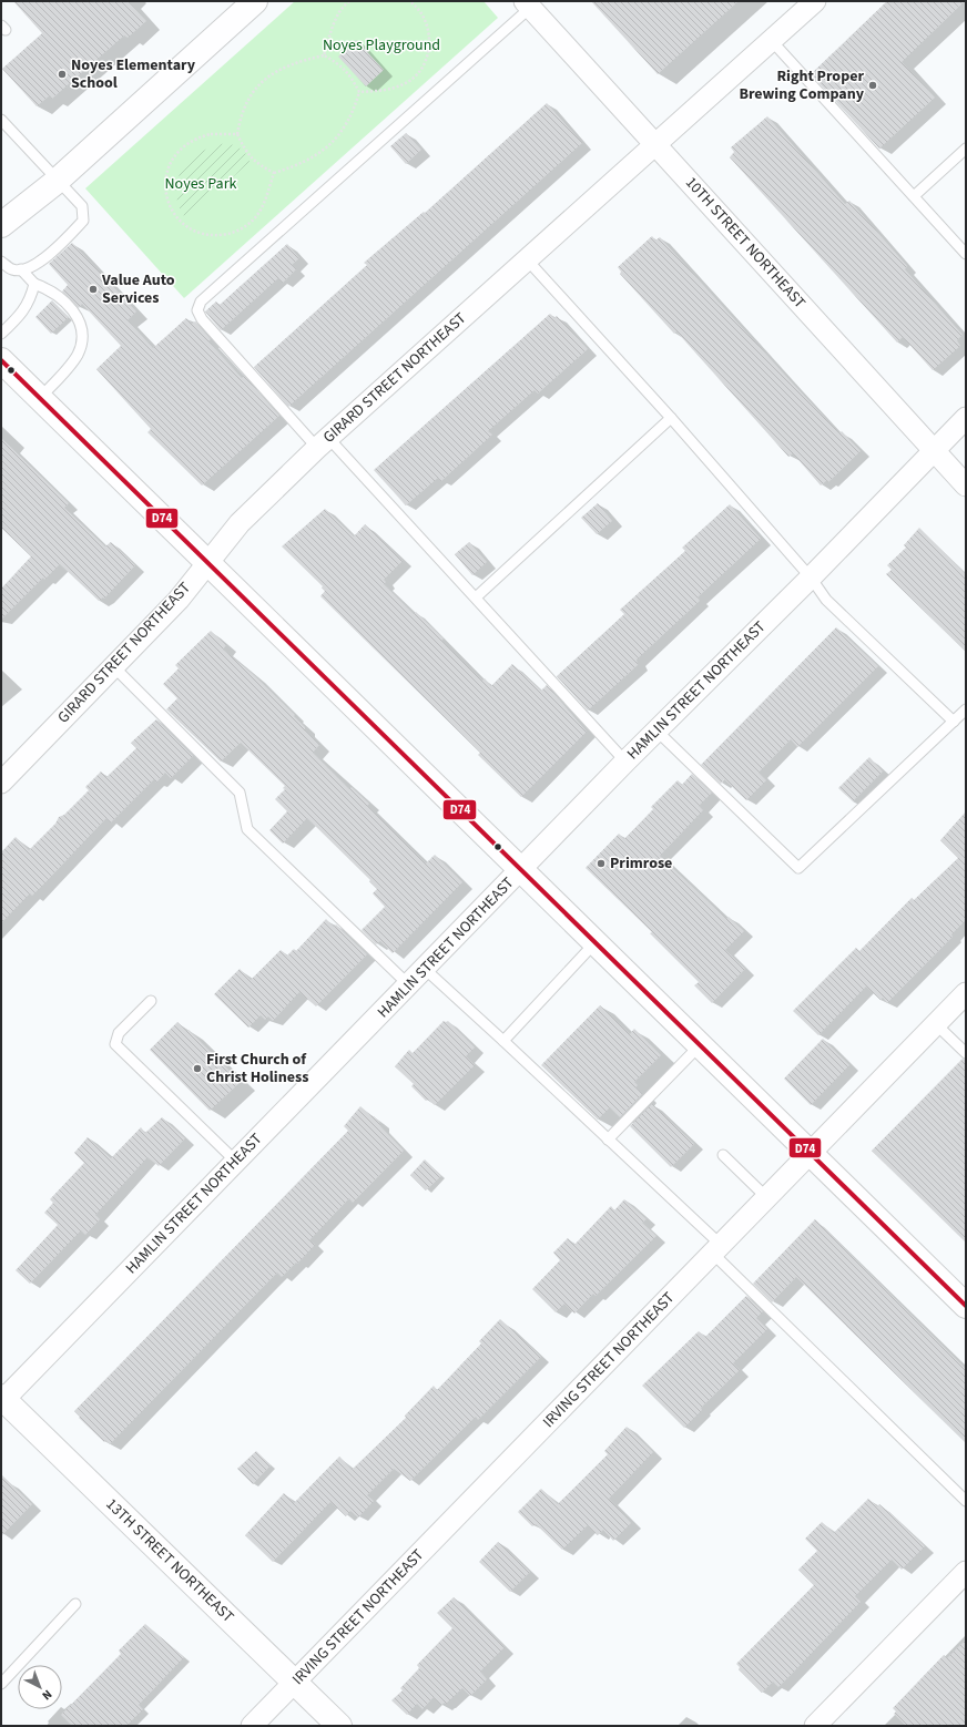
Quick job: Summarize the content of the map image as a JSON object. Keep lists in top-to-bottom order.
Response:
{
  "streets": {
    "street": [
      "10TH STREET NORTHEAST",
      "GIRARD STREET NORTHEAST",
      "HAMLIN STREET NORTHEAST",
      "IRVING STREET NORTHEAST",
      "13TH STREET NORTHEAST"
    ]
  },
  "crossings": [
    ["10TH STREET NORTHEAST", "GIRARD STREET NORTHEAST"],
    ["10TH STREET NORTHEAST", "HAMLIN STREET NORTHEAST"],
    ["HAMLIN STREET NORTHEAST", "13TH STREET NORTHEAST"],
    ["IRVING STREET NORTHEAST", "13TH STREET NORTHEAST"]
  ],
  "parks": ["Noyes Playground", "Noyes Park"],
  "places": [
    "Noyes Elementary School",
    "Right Proper Brewing Company",
    "Value Auto Services",
    "Primrose",
    "First Church of Christ Holiness"
  ],
  "lines": ["transit line D74"],
  "north": "bottom right"
}
